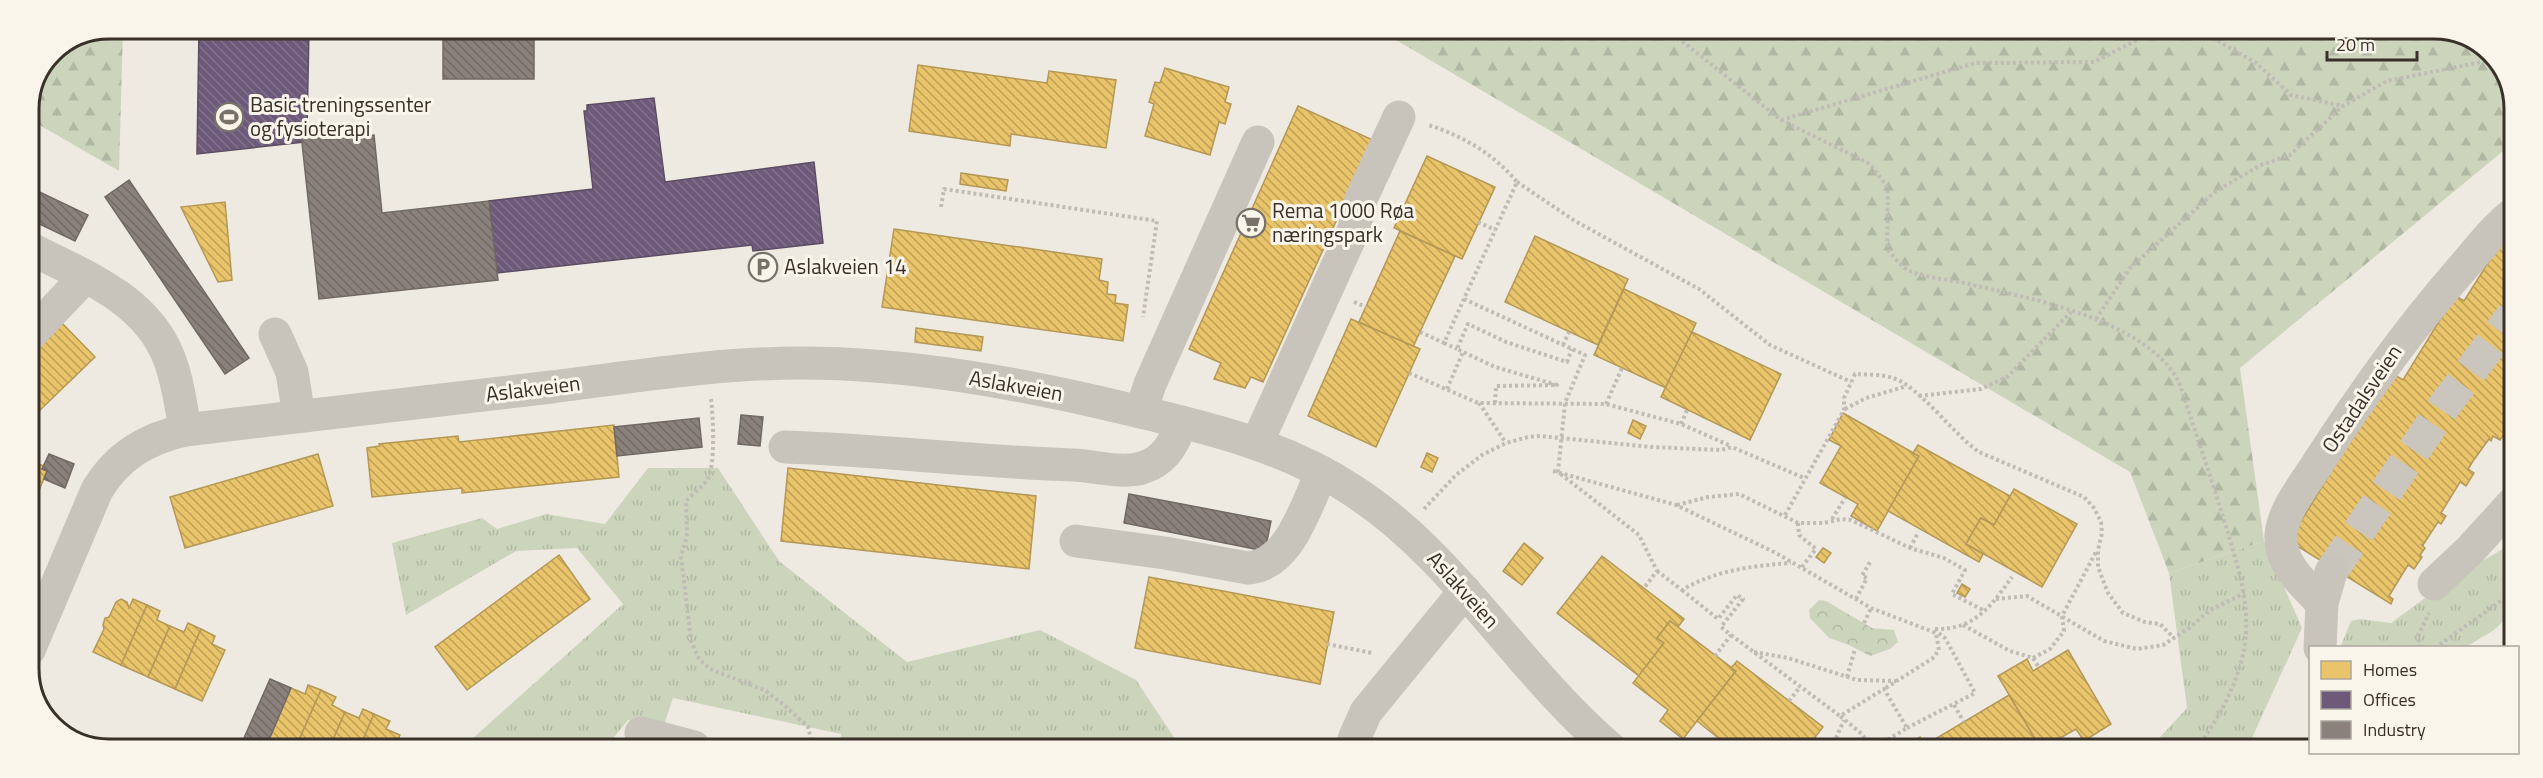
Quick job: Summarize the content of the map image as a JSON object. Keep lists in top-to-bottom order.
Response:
{
  "streets": {
    "street": ["Aslakveien", "Ostadalsveien"]
  },
  "places": {
    "sports": ["Basic treningssenter og fysioterapi"],
    "supermarket": ["Rema 1000 Røa næringspark"],
    "parking": ["Aslakveien 14"]
  },
  "legend": ["Homes", "Offices", "Industry"],
  "scale_bar": "20 m"
}
